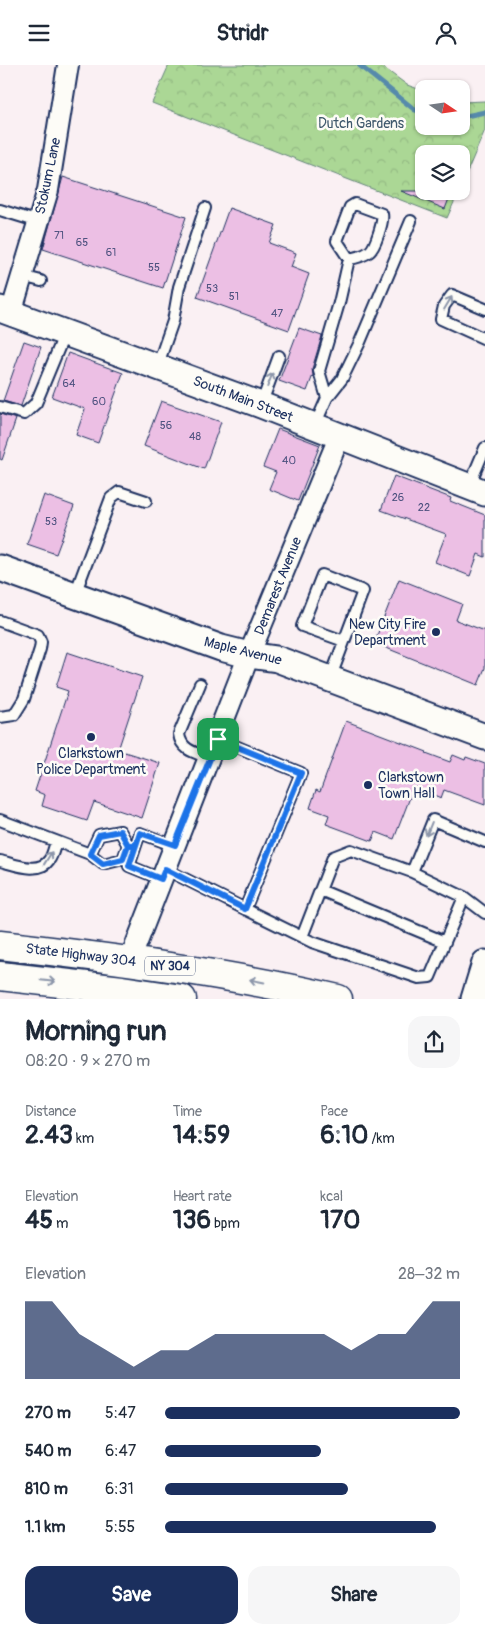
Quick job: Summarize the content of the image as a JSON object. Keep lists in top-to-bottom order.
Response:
{
  "streets": {
    "main road": ["State Highway 304", "NY 304"],
    "street": [
      "Stokum Lane",
      "South Main Street",
      "Demarest Avenue",
      "Maple Avenue"
    ]
  },
  "crossings": [
    ["Stokum Lane", "South Main Street"],
    ["South Main Street", "Demarest Avenue"],
    ["Demarest Avenue", "Maple Avenue"],
    ["Demarest Avenue", "State Highway 304"]
  ],
  "one_way": ["State Highway 304"],
  "parks": ["Dutch Gardens"],
  "places": ["New City Fire Department", "Clarkstown Police Department", "Clarkstown Town Hall"],
  "house_numbers": [
    "71",
    "65",
    "61",
    "55",
    "53",
    "51",
    "47",
    "64",
    "60",
    "56",
    "48",
    "40",
    "26",
    "22",
    "53"
  ],
  "north": "right",
  "page": {
    "header": "Stridr",
    "heading": ["Morning run", "08:20 · 9 × 270 m"],
    "stats": [
      ["Distance", "2.43 km"],
      ["Time", "14:59"],
      ["Pace", "6:10 /km"],
      ["Elevation", "45 m"],
      ["Heart rate", "136 bpm"],
      ["kcal", "170"]
    ],
    "chart": ["Elevation", "28–32 m"],
    "list": [
      {
        "name": "270 m",
        "note": "5:47"
      },
      {
        "name": "540 m",
        "note": "6:47"
      },
      {
        "name": "810 m",
        "note": "6:31"
      },
      {
        "name": "1.1 km",
        "note": "5:55"
      }
    ],
    "buttons": ["Save", "Share"]
  }
}
